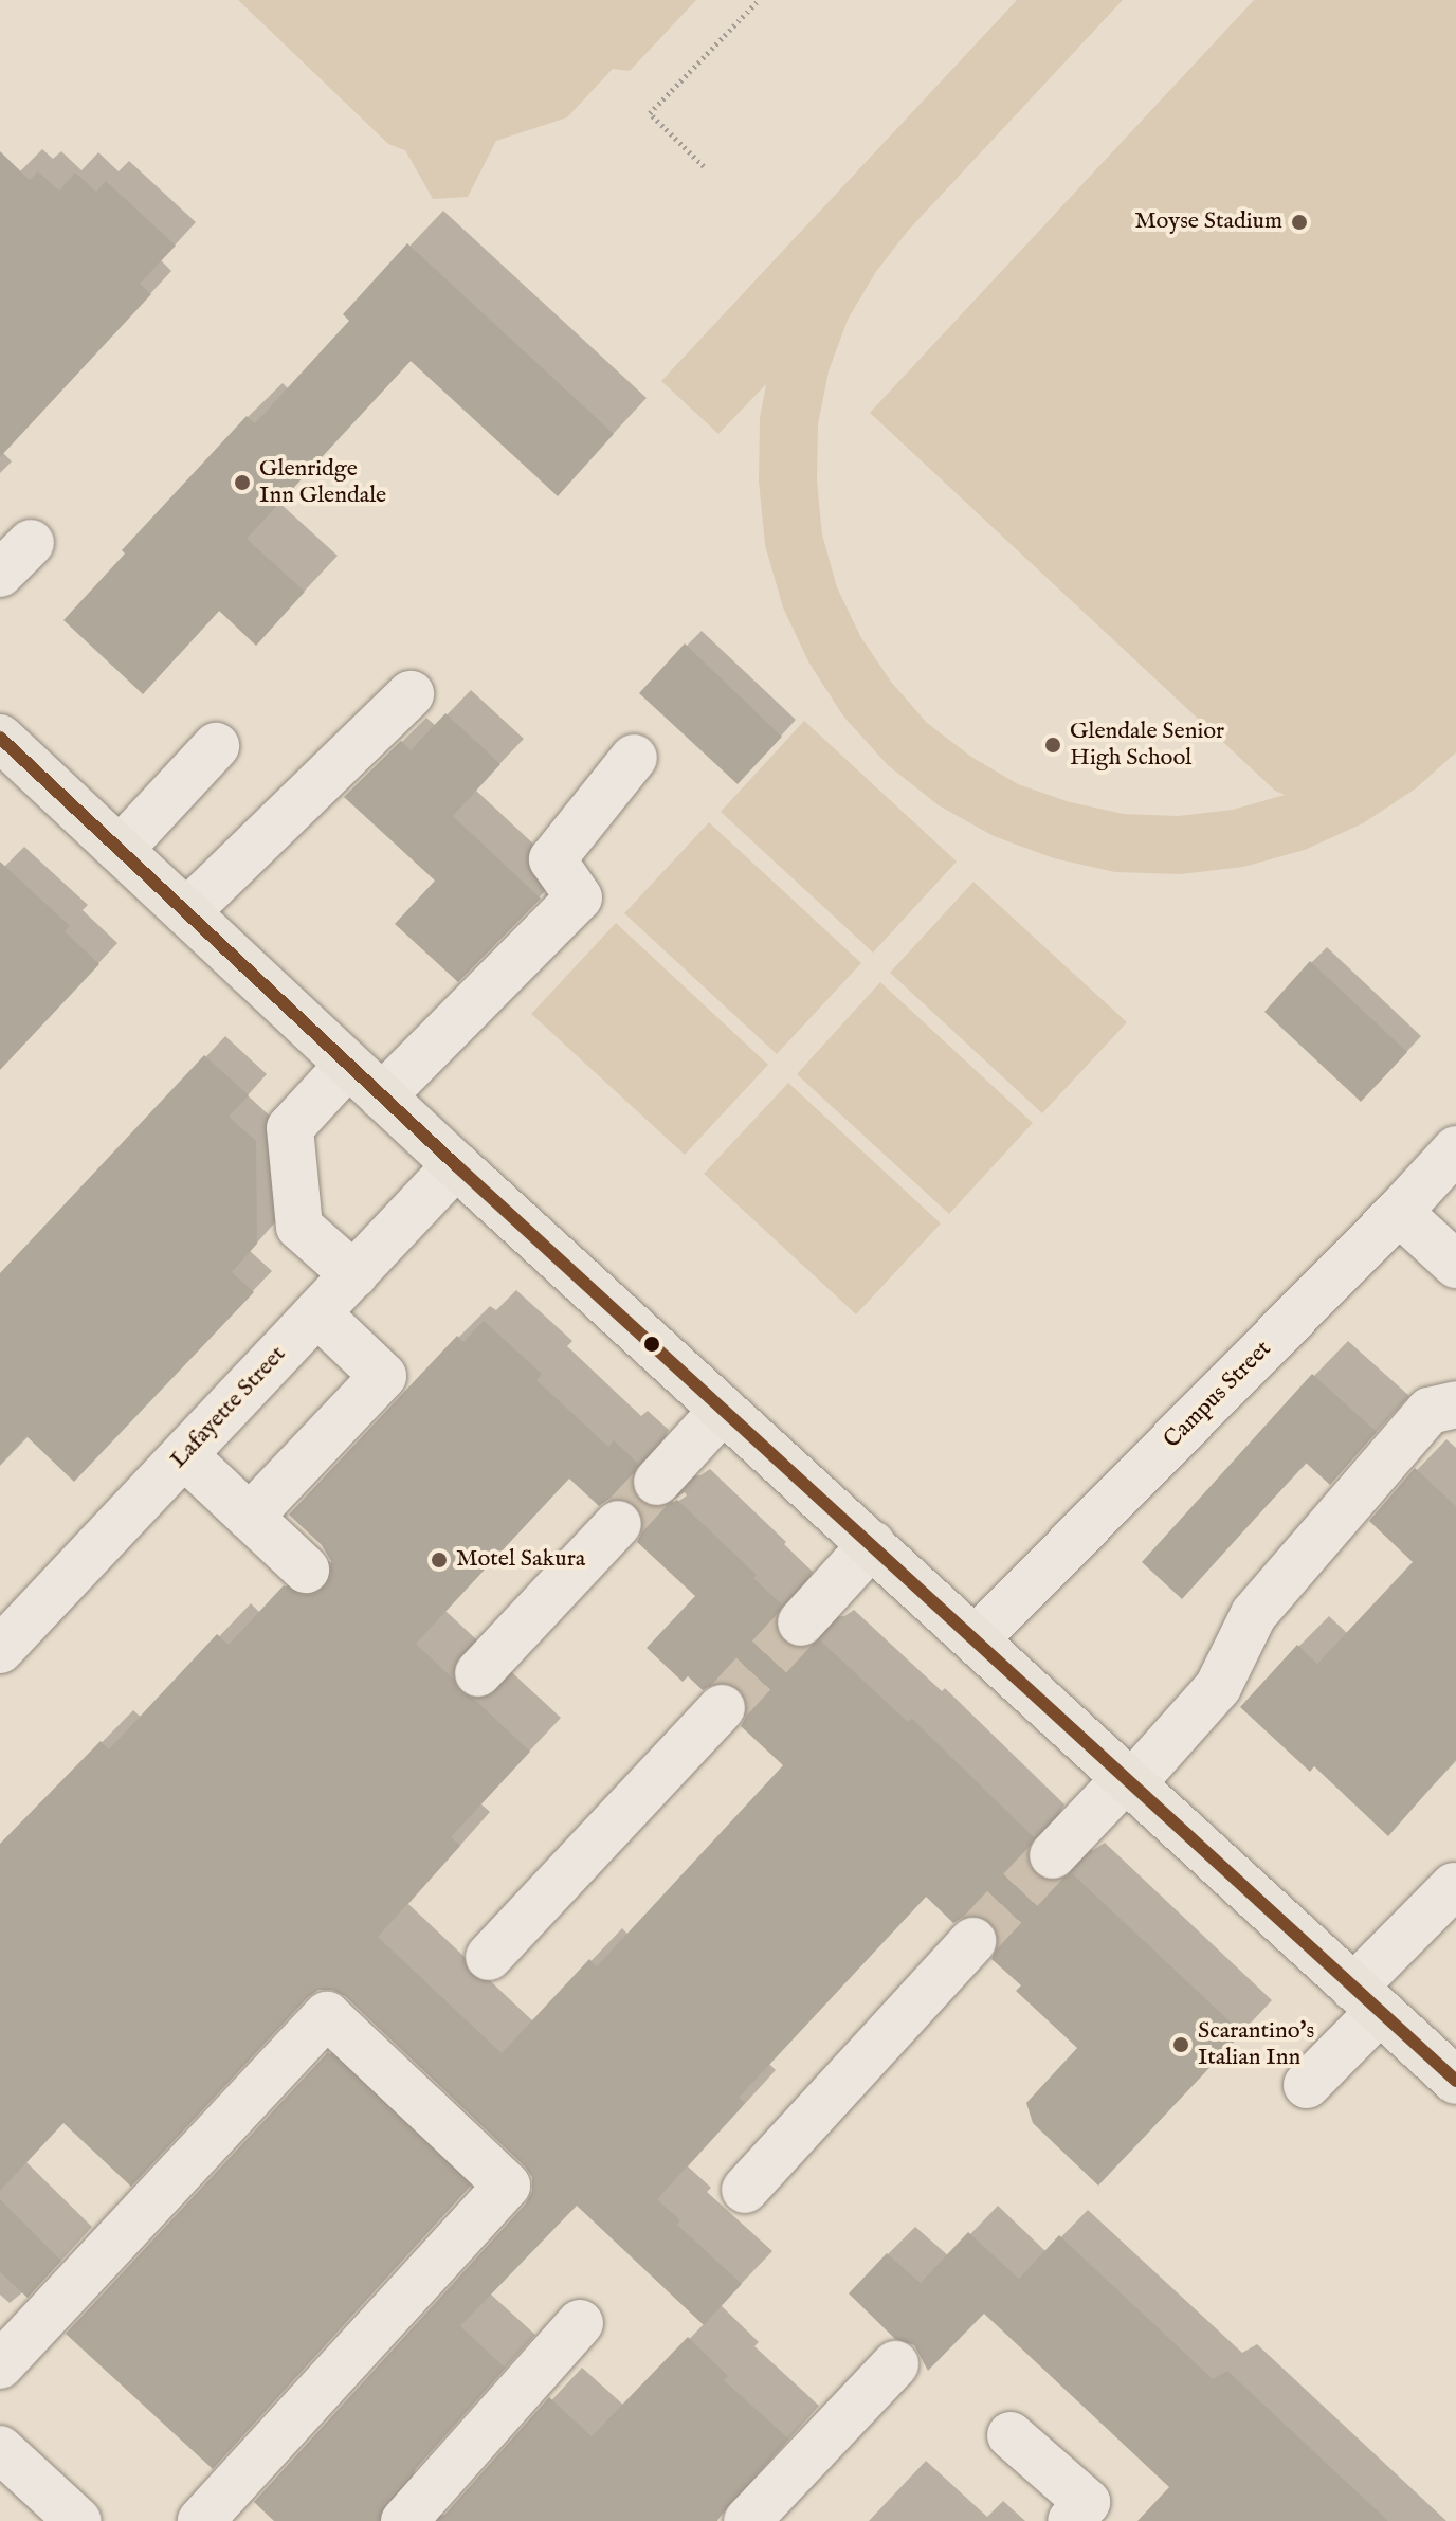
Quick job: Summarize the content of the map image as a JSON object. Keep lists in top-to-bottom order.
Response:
{
  "streets": {
    "street": ["Campus Street", "Lafayette Street"]
  },
  "places": [
    "Moyse Stadium",
    "Glenridge Inn Glendale",
    "Glendale Senior High School",
    "Motel Sakura",
    "Scarantino's Italian Inn"
  ]
}
